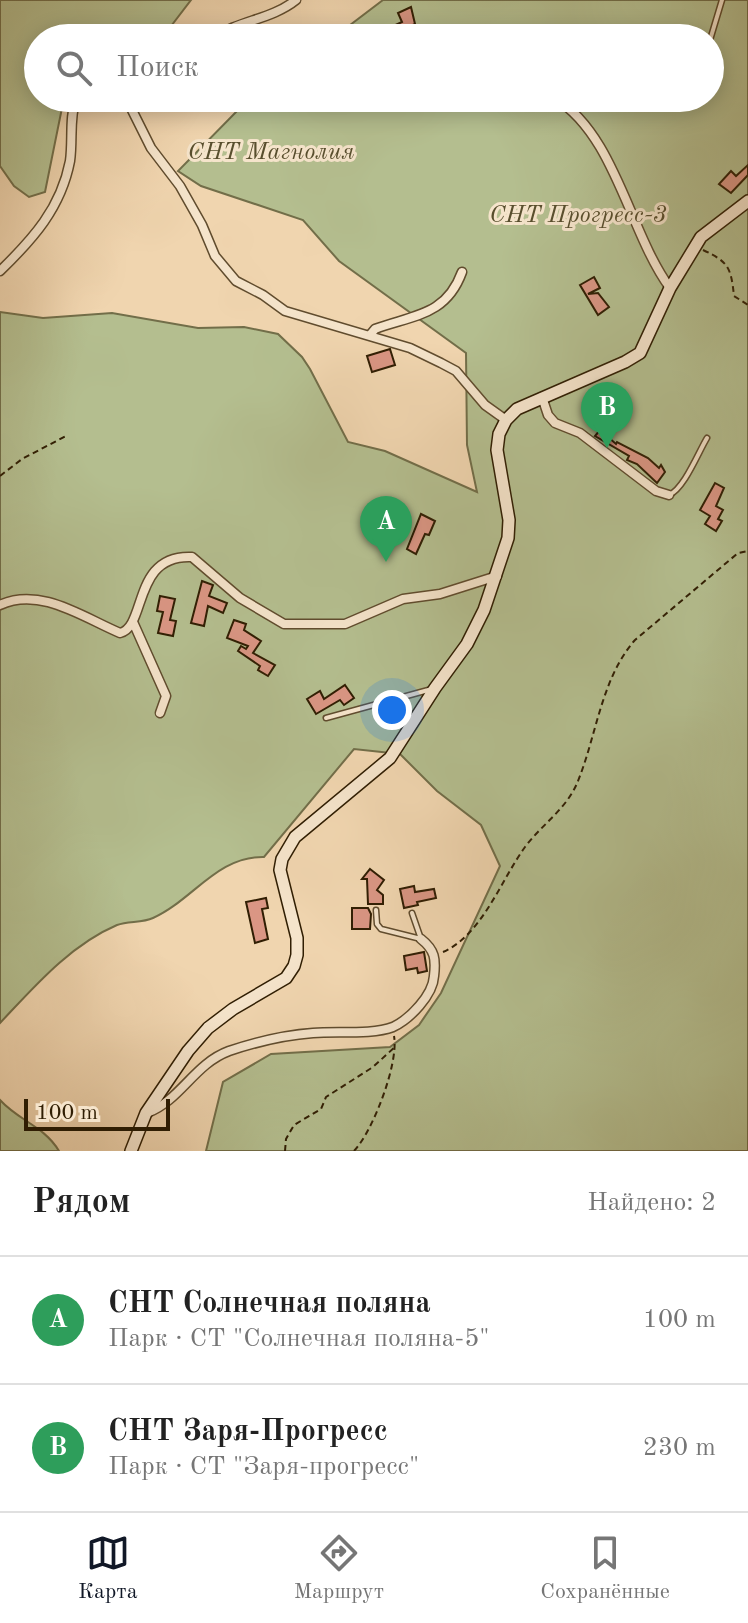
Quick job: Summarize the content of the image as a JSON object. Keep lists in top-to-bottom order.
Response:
{
  "parks": ["СНТ Магнолия", "СНТ Прогресс-3"],
  "scale_bar": "100 m",
  "page": {
    "search": "Поиск",
    "pins": ["B", "A"],
    "scale": "100 m",
    "heading": ["Рядом", "Найдено: 2"],
    "list": [
      {
        "mark": "A",
        "name": "СНТ Солнечная поляна",
        "note": "Парк · СТ \"Солнечная поляна-5\"",
        "value": "100 m"
      },
      {
        "mark": "B",
        "name": "СНТ Заря-Прогресс",
        "note": "Парк · СТ \"Заря-прогресс\"",
        "value": "230 m"
      }
    ],
    "nav": ["Карта", "Маршрут", "Сохранённые"]
  }
}
